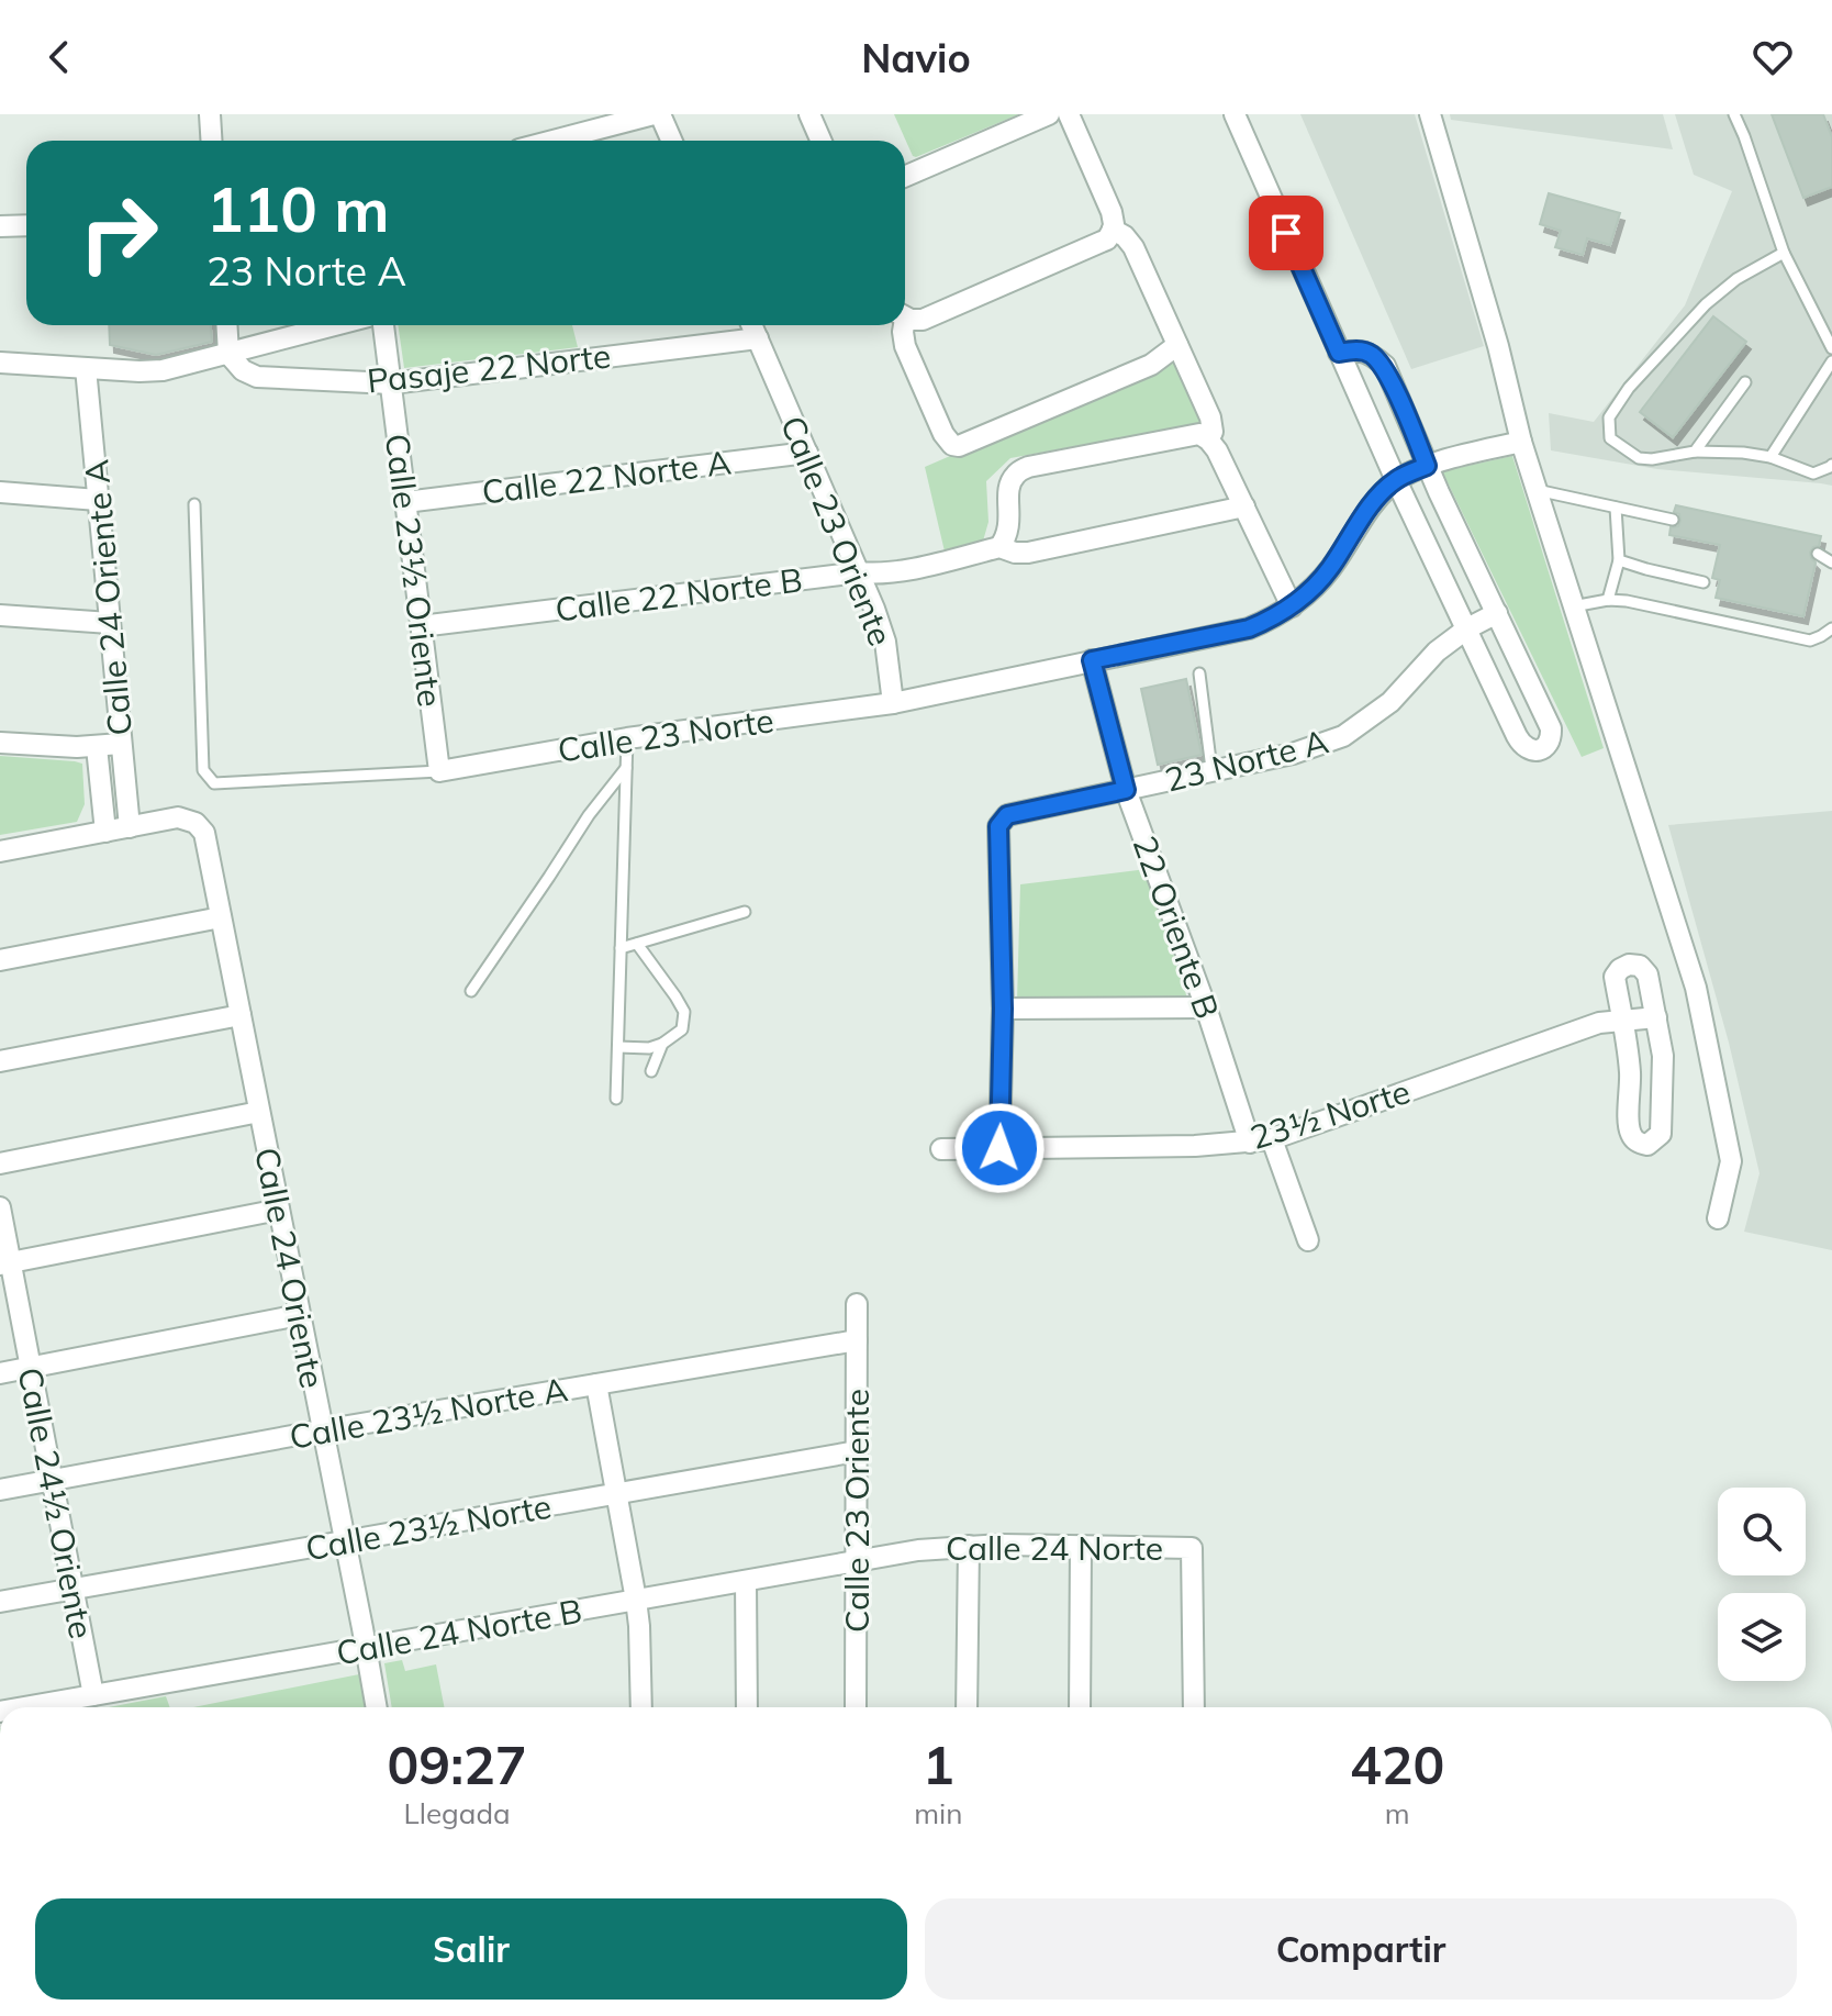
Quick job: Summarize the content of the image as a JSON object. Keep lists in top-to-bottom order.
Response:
{
  "streets": {
    "street": [
      "Pasaje 22 Norte",
      "Calle 22 Norte A",
      "Calle 23 Oriente",
      "Calle 23½ Oriente",
      "Calle 22 Norte B",
      "Calle 24 Oriente A",
      "Calle 23 Norte",
      "23 Norte A",
      "22 Oriente B",
      "23½ Norte",
      "Calle 24 Oriente",
      "Calle 23½ Norte A",
      "Calle 24½ Oriente",
      "Calle 23½ Norte",
      "Calle 24 Norte",
      "Calle 24 Norte B"
    ]
  },
  "crossings": [
    ["Pasaje 22 Norte", "Calle 23 Oriente"],
    ["Pasaje 22 Norte", "Calle 23½ Oriente"],
    ["Calle 22 Norte A", "Calle 23 Oriente"],
    ["Calle 22 Norte A", "Calle 23½ Oriente"],
    ["Calle 23 Oriente", "Calle 22 Norte B"],
    ["Calle 23 Oriente", "Calle 23 Norte"],
    ["Calle 23 Oriente", "Calle 23½ Norte A"],
    ["Calle 23 Oriente", "Calle 23½ Norte"],
    ["Calle 23 Oriente", "Calle 24 Norte B"],
    ["Calle 23½ Oriente", "Calle 22 Norte B"],
    ["Calle 23½ Oriente", "Calle 23 Norte"],
    ["Calle 24 Oriente A", "Calle 24 Oriente"],
    ["23 Norte A", "22 Oriente B"],
    ["22 Oriente B", "23½ Norte"],
    ["Calle 24 Oriente", "Calle 23½ Norte A"],
    ["Calle 24 Oriente", "Calle 23½ Norte"],
    ["Calle 24 Oriente", "Calle 24 Norte B"],
    ["Calle 23½ Norte A", "Calle 24½ Oriente"],
    ["Calle 24½ Oriente", "Calle 23½ Norte"],
    ["Calle 24½ Oriente", "Calle 24 Norte B"],
    ["Calle 24 Norte", "Calle 24 Norte B"]
  ],
  "page": {
    "header": "Navio",
    "turn": ["110 m", "23 Norte A"],
    "eta": [
      "09:27",
      "Llegada",
      "1",
      "min",
      "420",
      "m"
    ],
    "buttons": ["Salir", "Compartir"]
  }
}
